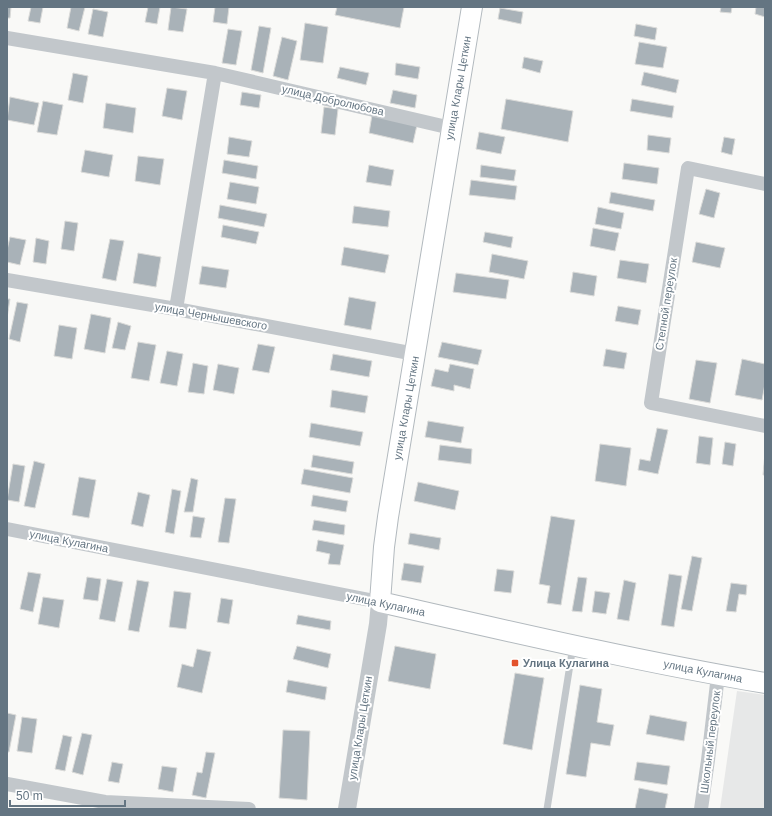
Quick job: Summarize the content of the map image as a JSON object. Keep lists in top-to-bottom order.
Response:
{
  "streets": {
    "main road": ["улица Клары Цеткин", "улица Кулагина"],
    "street": [
      "улица Добролюбова",
      "Степной переулок",
      "улица Чернышевского",
      "Школьный переулок"
    ]
  },
  "crossings": [
    ["улица Клары Цеткин", "улица Добролюбова"],
    ["улица Клары Цеткин", "улица Чернышевского"],
    ["улица Клары Цеткин", "улица Кулагина"],
    ["улица Кулагина", "Школьный переулок"]
  ],
  "places": {
    "transit": ["Улица Кулагина"]
  },
  "scale_bar": "50 m"
}
